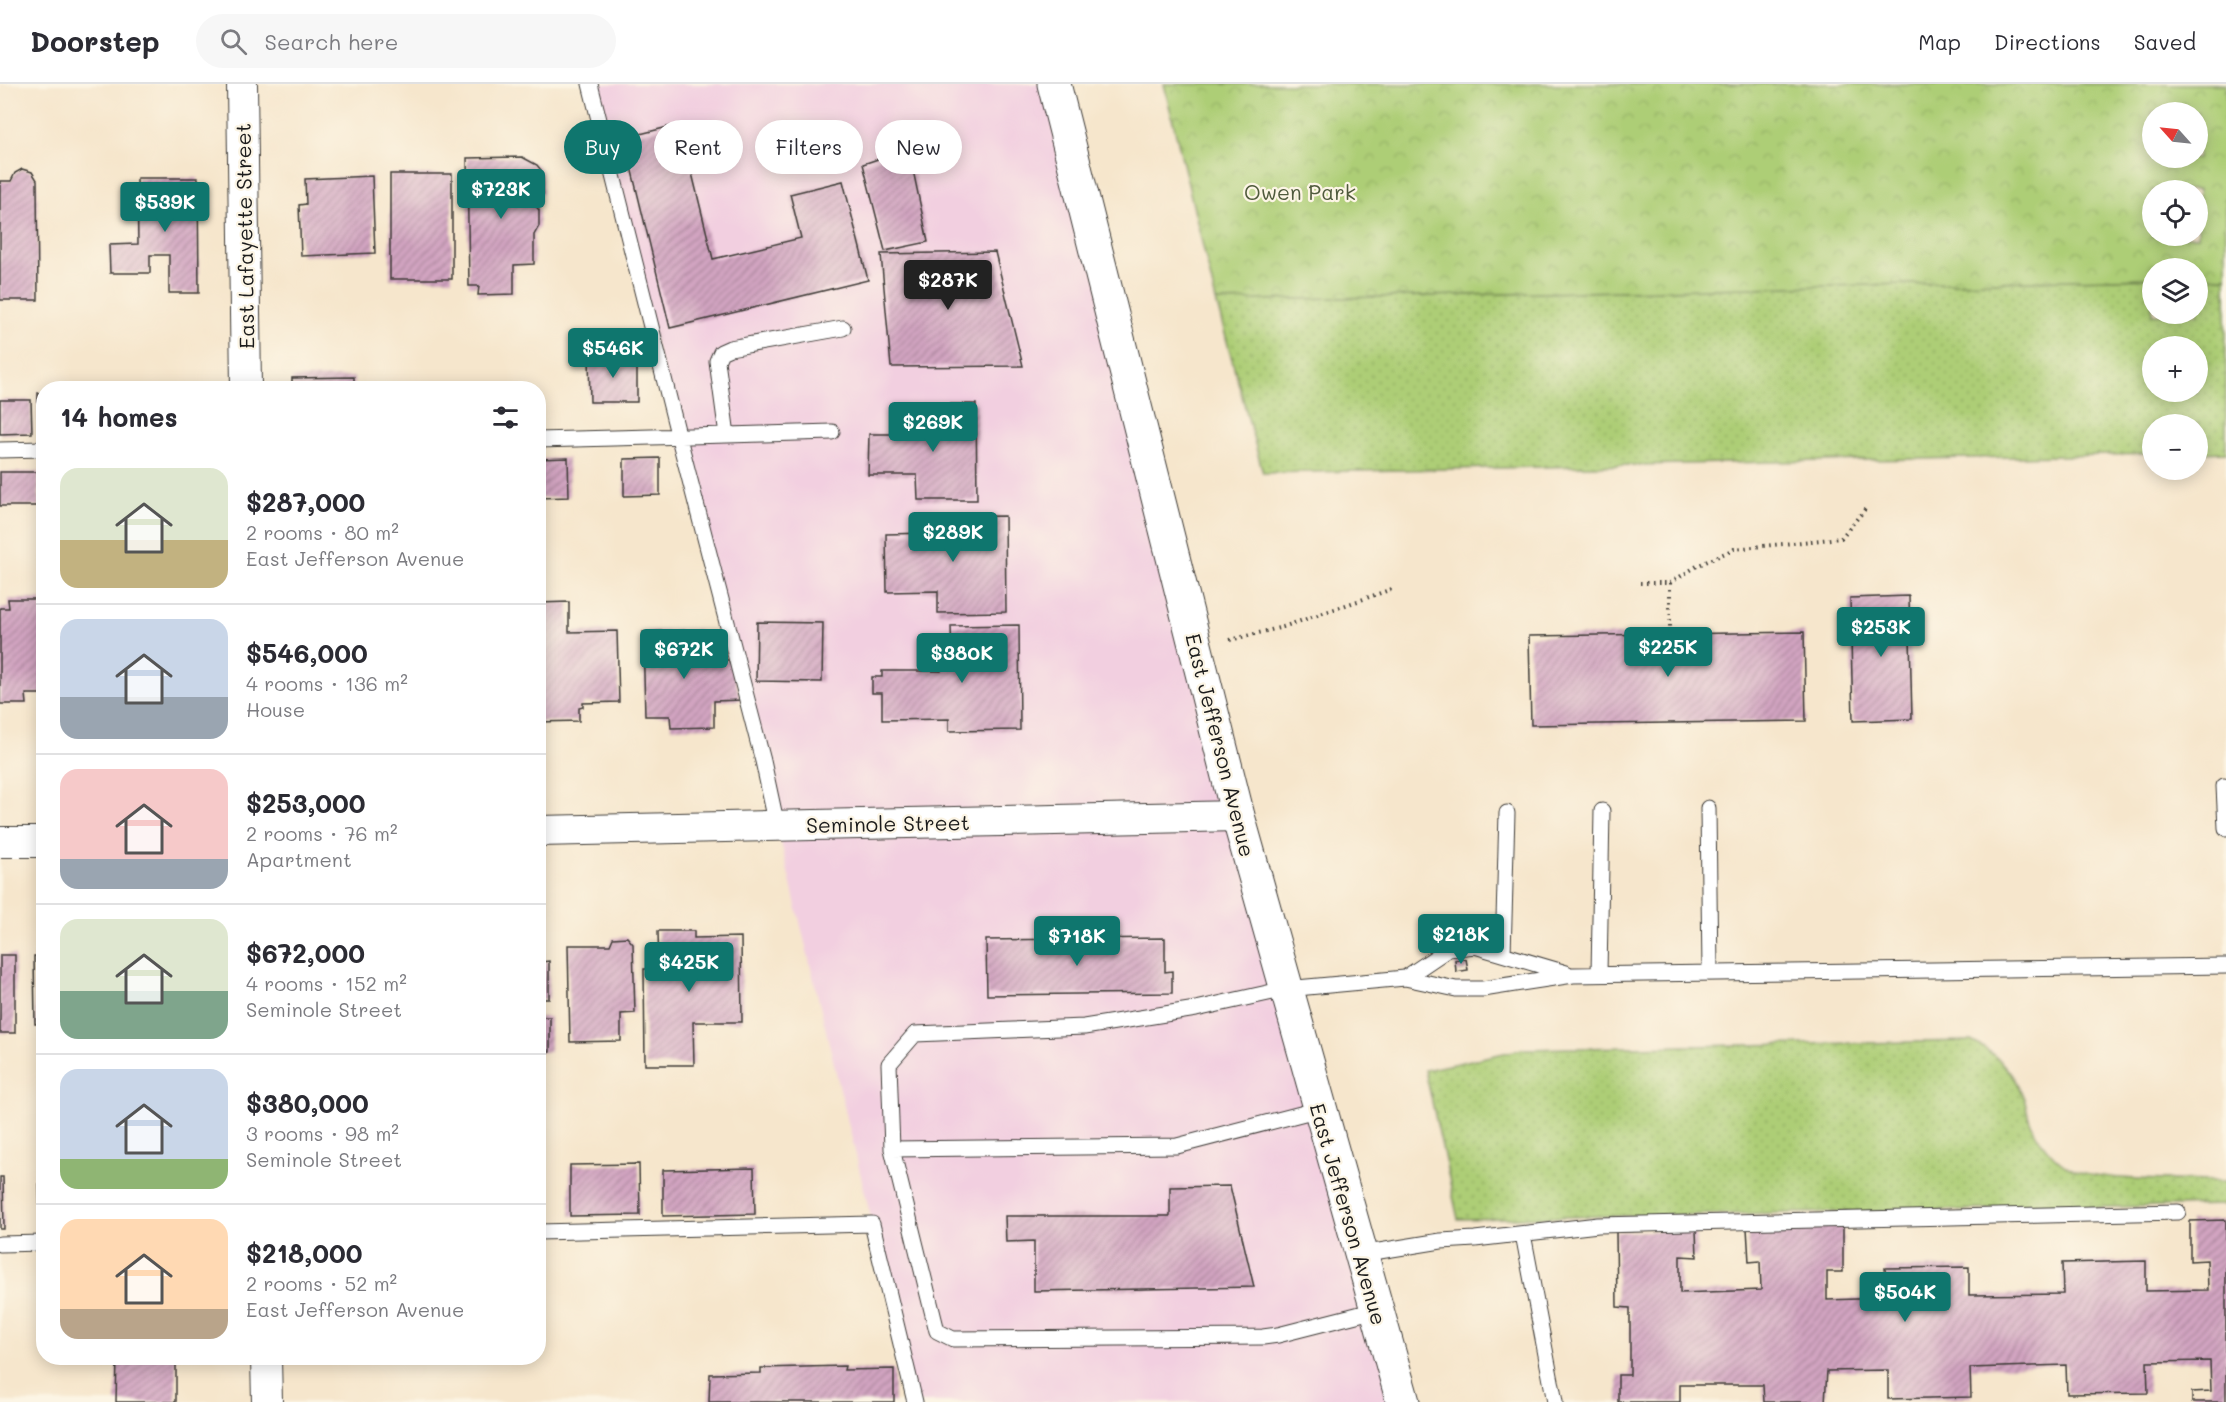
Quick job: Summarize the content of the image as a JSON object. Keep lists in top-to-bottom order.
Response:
{
  "streets": {
    "main road": ["East Jefferson Avenue"],
    "street": ["East Lafayette Street", "Seminole Street"]
  },
  "crossings": [
    ["East Jefferson Avenue", "Seminole Street"]
  ],
  "parks": ["Owen Park"],
  "north": "top left",
  "page": {
    "header": "Doorstep",
    "search": "Search here",
    "nav": ["Map", "Directions", "Saved"],
    "map_buttons": ["+", "−"],
    "chip": [
      "Buy",
      "Rent",
      "Filters",
      "New"
    ],
    "price": [
      "$723K",
      "$539K",
      "$287K",
      "$546K",
      "$269K",
      "$289K",
      "$253K",
      "$225K",
      "$672K",
      "$380K",
      "$218K",
      "$718K",
      "$425K",
      "$504K"
    ],
    "heading": "14 homes",
    "list": [
      {
        "name": "$287,000",
        "note": "2 rooms · 80 m² · East Jefferson Avenue"
      },
      {
        "name": "$546,000",
        "note": "4 rooms · 136 m² · House"
      },
      {
        "name": "$253,000",
        "note": "2 rooms · 76 m² · Apartment"
      },
      {
        "name": "$672,000",
        "note": "4 rooms · 152 m² · Seminole Street"
      },
      {
        "name": "$380,000",
        "note": "3 rooms · 98 m² · Seminole Street"
      },
      {
        "name": "$218,000",
        "note": "2 rooms · 52 m² · East Jefferson Avenue"
      }
    ]
  }
}
